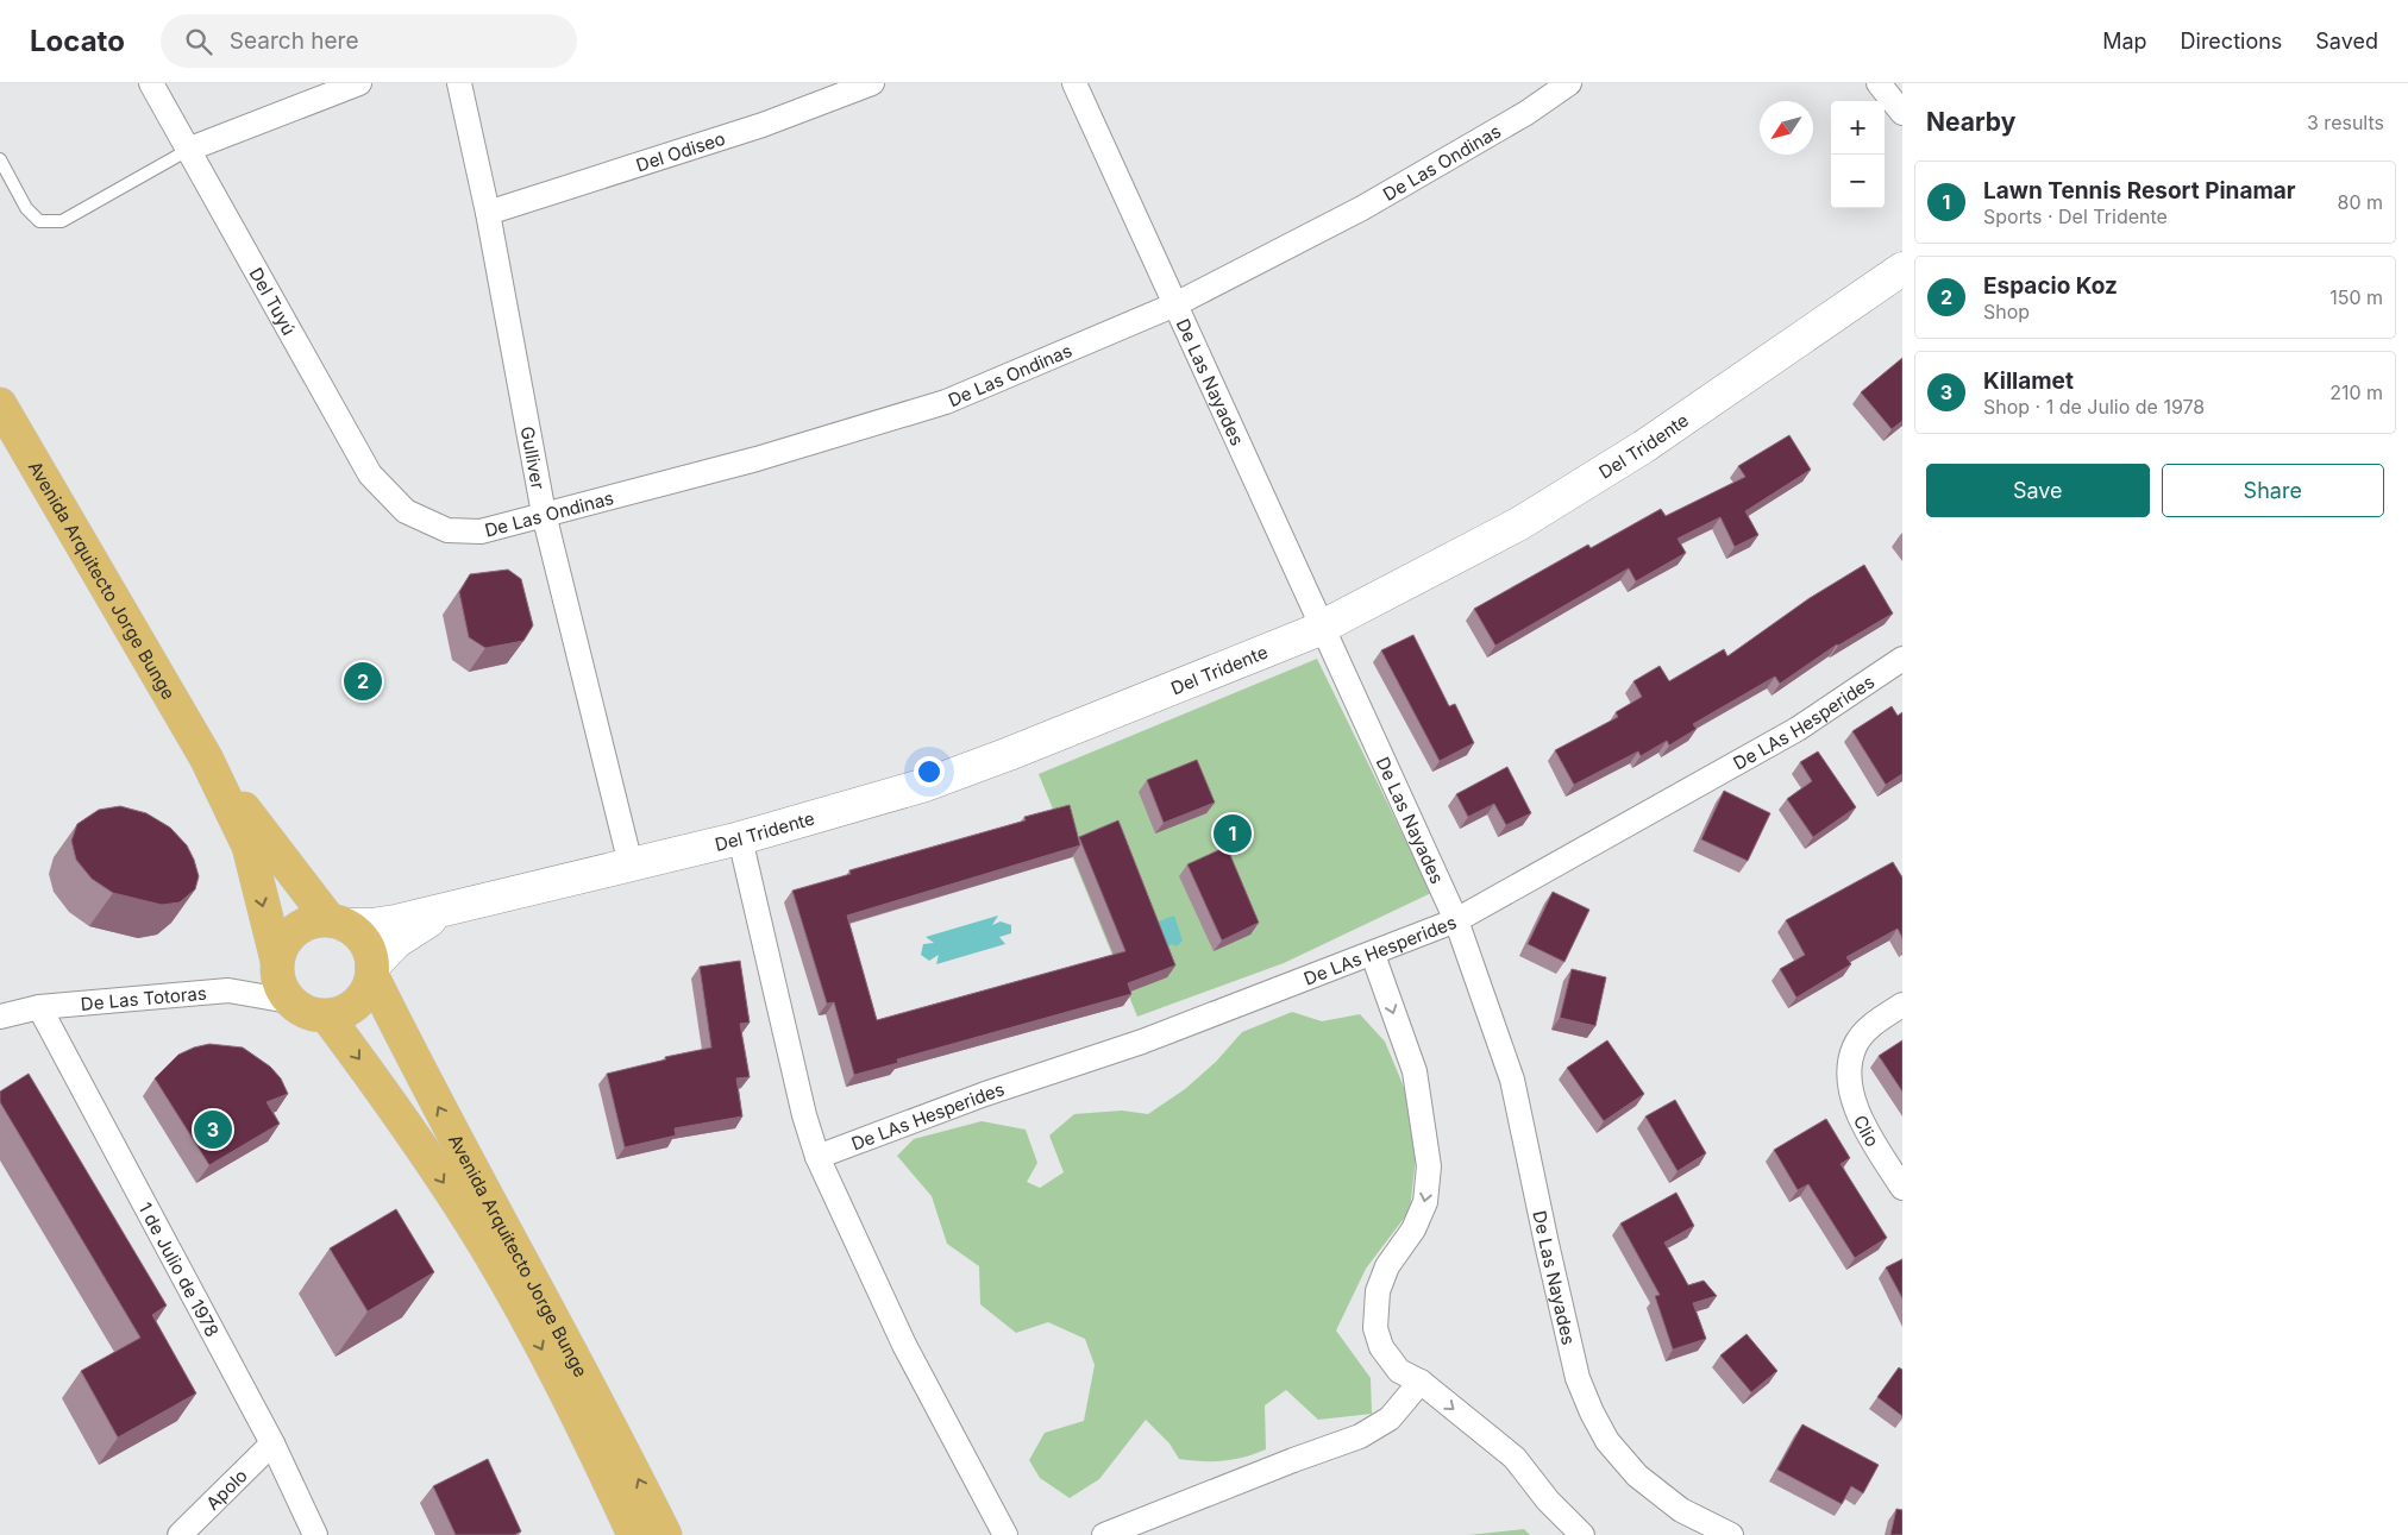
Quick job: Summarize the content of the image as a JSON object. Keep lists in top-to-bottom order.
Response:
{
  "streets": {
    "main road": ["Del Tridente", "Avenida Arquitecto Jorge Bunge"],
    "street": [
      "Del Odiseo",
      "De Las Ondinas",
      "Del Tuyú",
      "De Las Nayades",
      "Gulliver",
      "De LAs Hesperides",
      "De Las Totoras",
      "Clio",
      "1 de Julio de 1978",
      "Apolo"
    ]
  },
  "crossings": [
    ["Del Odiseo", "Gulliver"],
    ["De Las Ondinas", "Del Tuyú"],
    ["De Las Ondinas", "De Las Nayades"],
    ["De Las Ondinas", "Gulliver"],
    ["De Las Nayades", "Del Tridente"],
    ["De Las Nayades", "De LAs Hesperides"],
    ["Del Tridente", "Gulliver"],
    ["Del Tridente", "Avenida Arquitecto Jorge Bunge"],
    ["Del Tridente", "De Las Totoras"],
    ["Avenida Arquitecto Jorge Bunge", "De Las Totoras"],
    ["De Las Totoras", "1 de Julio de 1978"],
    ["1 de Julio de 1978", "Apolo"]
  ],
  "north": "bottom left",
  "page": {
    "header": "Locato",
    "search": "Search here",
    "nav": ["Map", "Directions", "Saved"],
    "heading": ["Nearby", "3 results"],
    "map_buttons": ["+", "−"],
    "list": [
      {
        "mark": "1",
        "name": "Lawn Tennis Resort Pinamar",
        "note": "Sports · Del Tridente",
        "value": "80 m"
      },
      {
        "mark": "2",
        "name": "Espacio Koz",
        "note": "Shop",
        "value": "150 m"
      },
      {
        "mark": "3",
        "name": "Killamet",
        "note": "Shop · 1 de Julio de 1978",
        "value": "210 m"
      }
    ],
    "buttons": ["Save", "Share"],
    "pins": ["2", "1", "3"]
  }
}
